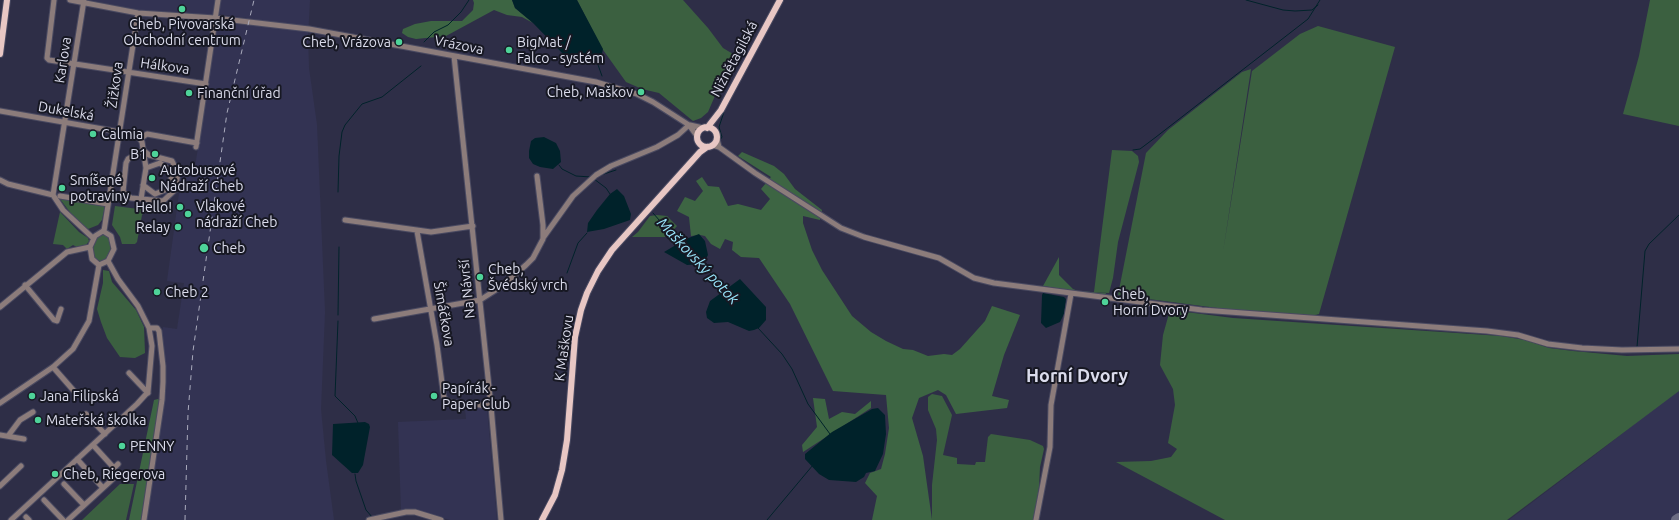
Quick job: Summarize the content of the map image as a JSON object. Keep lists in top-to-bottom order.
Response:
{
  "streets": {
    "main road": ["Nižnětagilská", "K Maškovu"],
    "street": [
      "Vrázova",
      "Karlova",
      "Hálkova",
      "Žižkova",
      "Dukelská",
      "Na Návrší",
      "Šimáčkova"
    ]
  },
  "crossings": [
    ["Vrázova", "Nižnětagilská"],
    ["Vrázova", "Karlova"],
    ["Vrázova", "Žižkova"],
    ["Vrázova", "Na Návrší"],
    ["Nižnětagilská", "K Maškovu"],
    ["Karlova", "Hálkova"],
    ["Karlova", "Dukelská"],
    ["Hálkova", "Žižkova"],
    ["Hálkova", "Dukelská"],
    ["Žižkova", "Dukelská"],
    ["Na Návrší", "Šimáčkova"]
  ],
  "districts": ["Horní Dvory"],
  "water": ["Maškovský potok"],
  "places": [
    "Cheb, Pivovarská Obchodní centrum",
    "Cheb, Vrázova",
    "BigMat / Falco - systém",
    "Cheb, Maškov",
    "Finanční úřad",
    "Calmia",
    "B1",
    "Autobusové Nádraží Cheb",
    "Smíšené potraviny",
    "Hello!",
    "Vlakové nádraží Cheb",
    "Relay",
    "Cheb",
    "Cheb, Švédský vrch",
    "Cheb 2",
    "Cheb, Horní Dvory",
    "Jana Filipská",
    "Papírák - Paper Club",
    "Mateřská školka",
    "PENNY",
    "Cheb, Riegerova"
  ]
}
